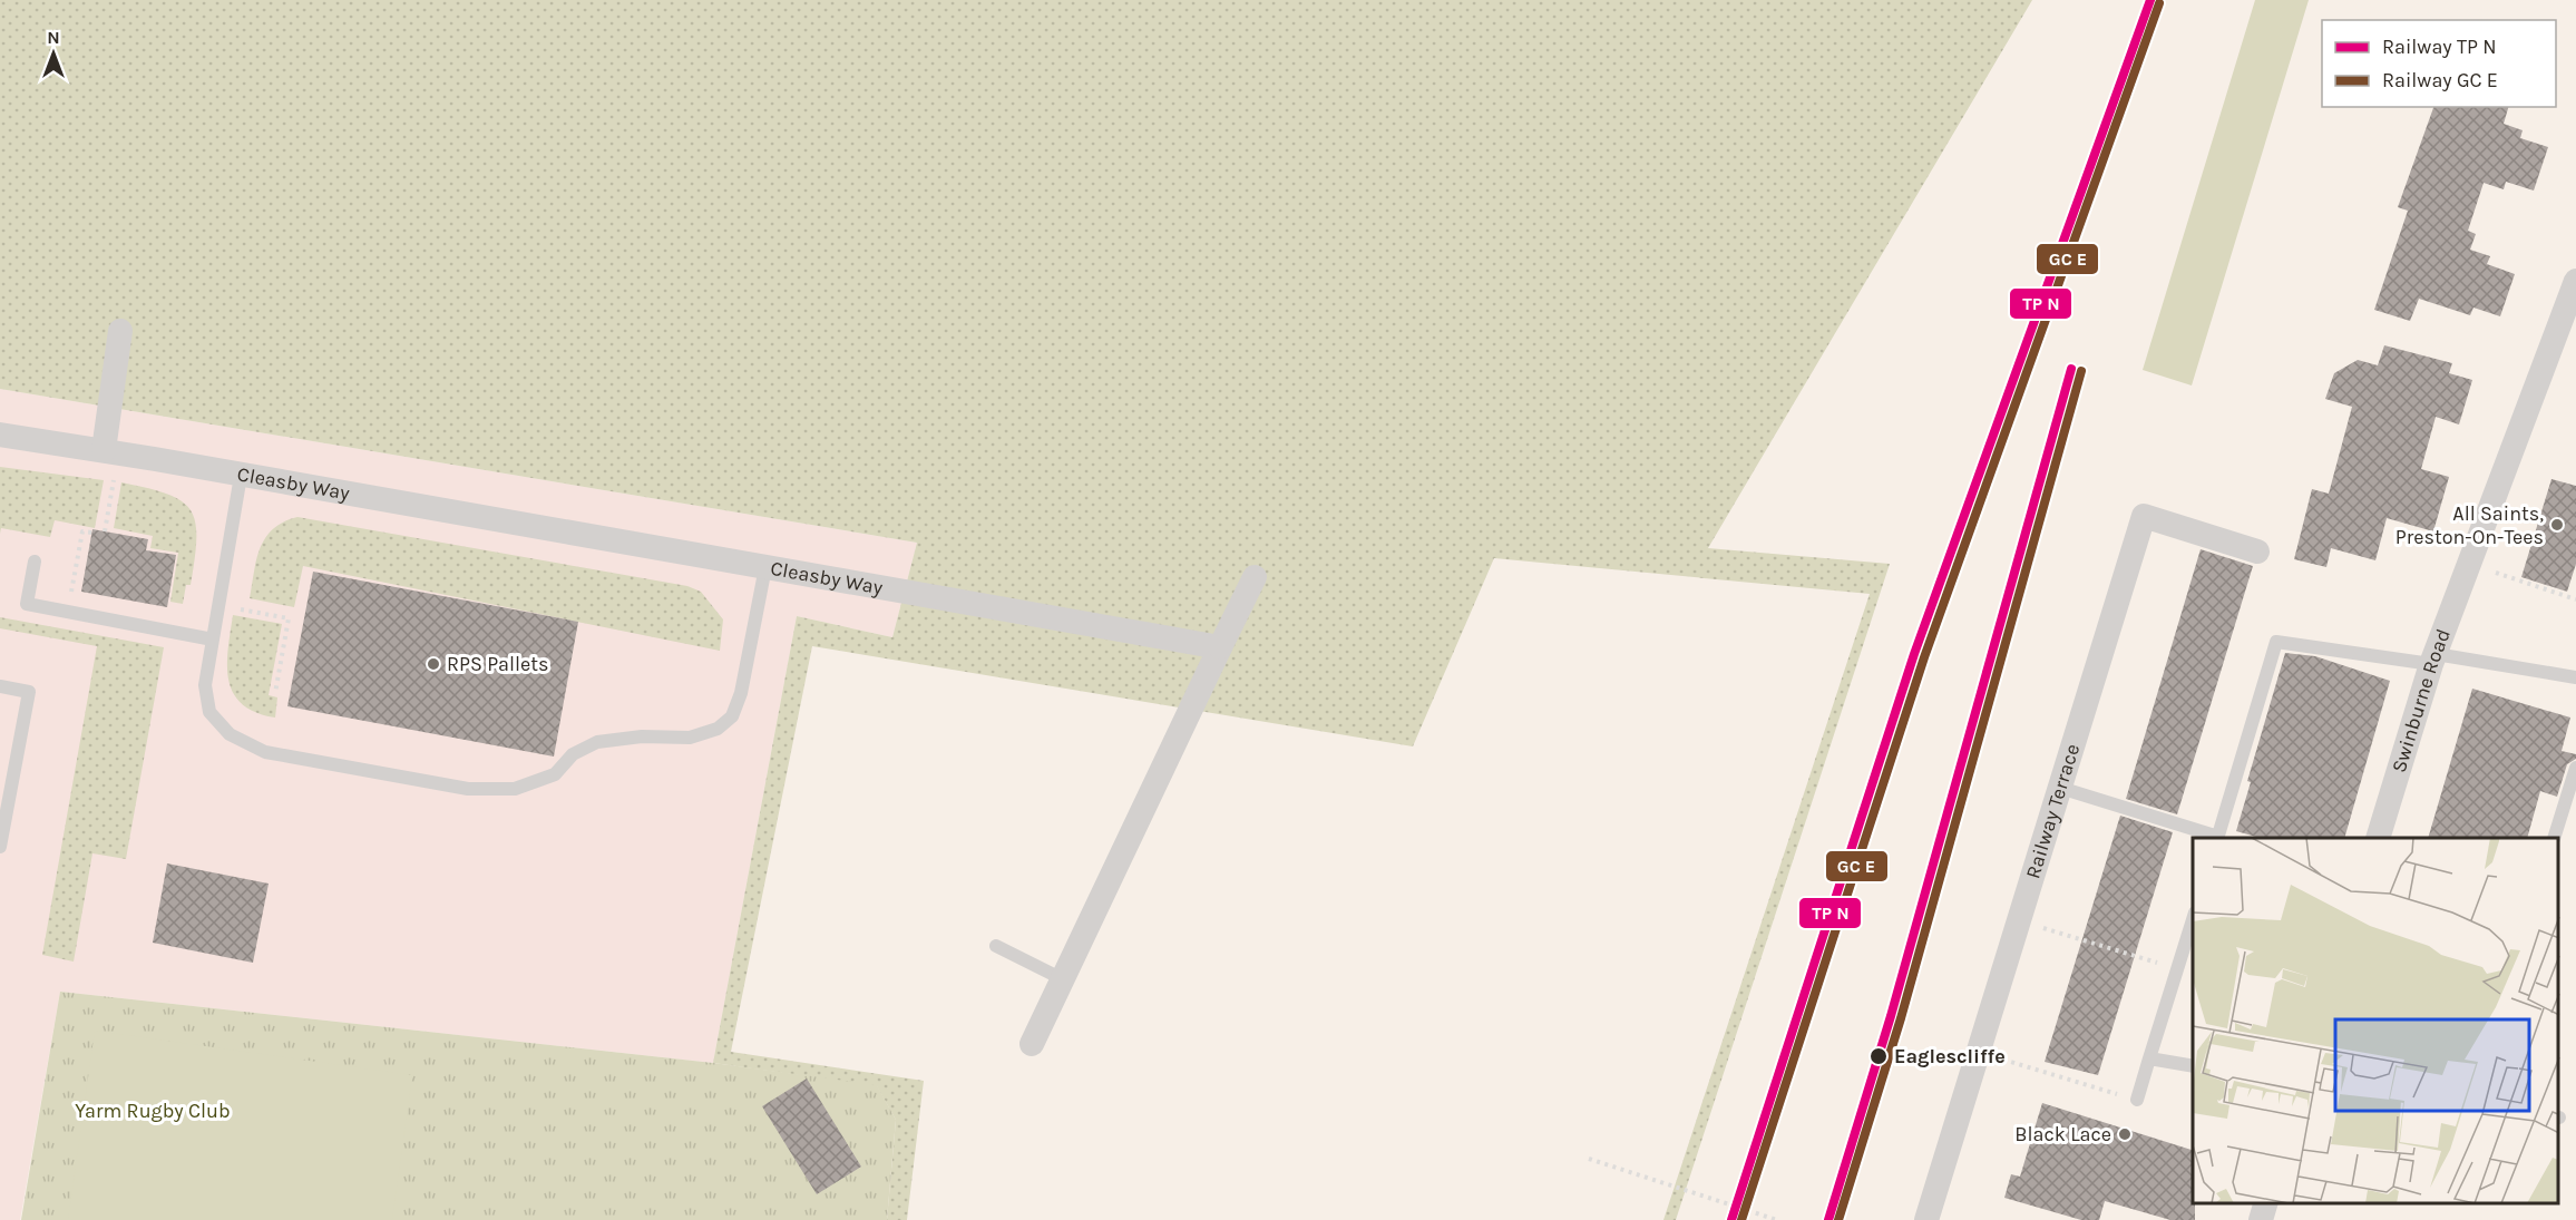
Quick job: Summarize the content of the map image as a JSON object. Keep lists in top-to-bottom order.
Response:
{
  "streets": {
    "street": ["Cleasby Way", "Swinburne Road", "Railway Terrace"]
  },
  "parks": ["Yarm Rugby Club"],
  "places": [
    "All Saints, Preston-On-Tees",
    "RPS Pallets",
    "Eaglescliffe",
    "Black Lace"
  ],
  "legend": ["Railway TP N", "Railway GC E"],
  "north": "top"
}
